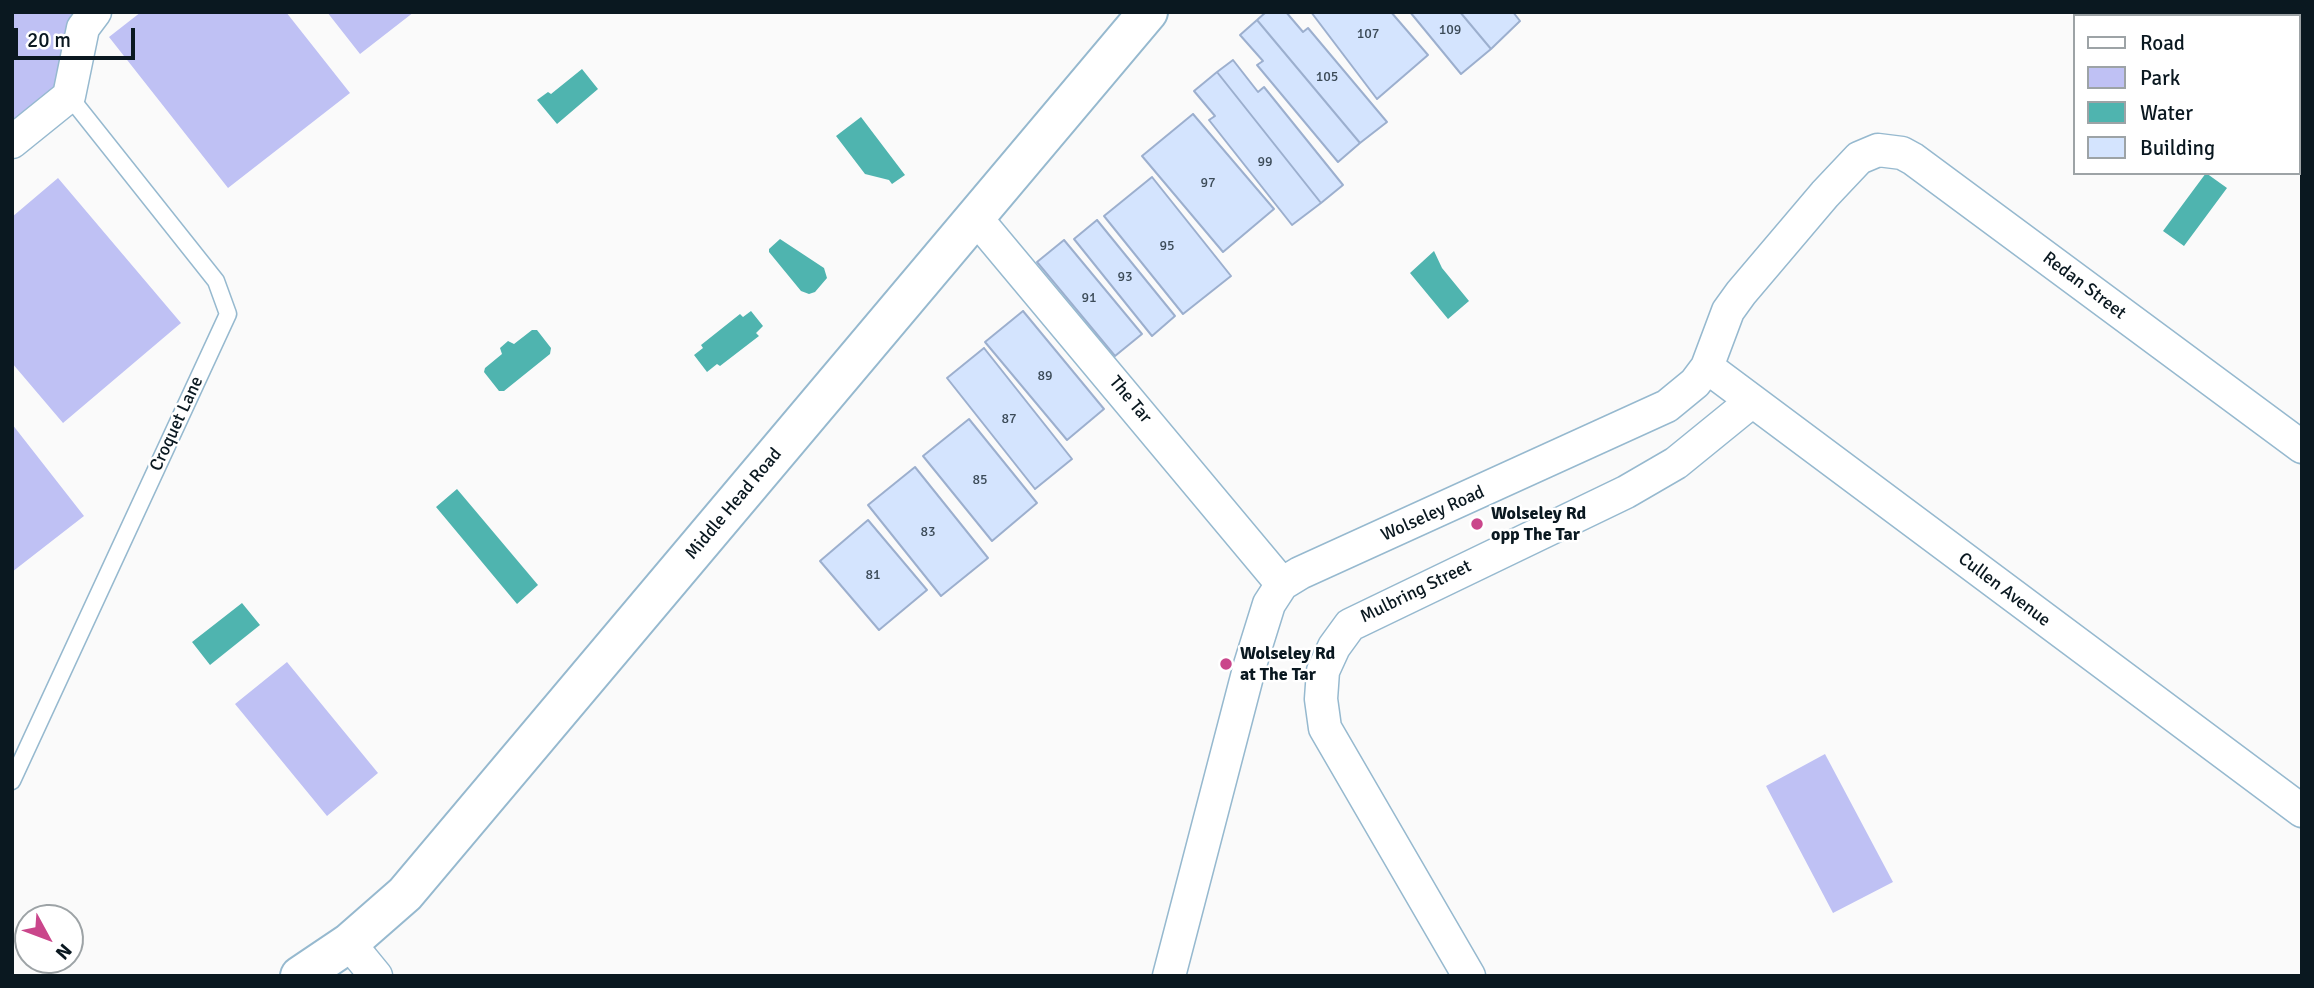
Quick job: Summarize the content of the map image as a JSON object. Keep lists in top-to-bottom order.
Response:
{
  "streets": {
    "street": [
      "Redan Street",
      "The Tar",
      "Middle Head Road",
      "Wolseley Road",
      "Cullen Avenue",
      "Mulbring Street"
    ],
    "lane": ["Croquet Lane"]
  },
  "crossings": [
    ["Redan Street", "Wolseley Road"],
    ["The Tar", "Middle Head Road"],
    ["The Tar", "Wolseley Road"],
    ["Wolseley Road", "Cullen Avenue"],
    ["Cullen Avenue", "Mulbring Street"]
  ],
  "places": ["Wolseley Rd opp The Tar", "Wolseley Rd at The Tar"],
  "house_numbers": [
    "109",
    "107",
    "105",
    "99",
    "97",
    "95",
    "93",
    "91",
    "89",
    "87",
    "85",
    "83",
    "81"
  ],
  "legend": [
    "Road",
    "Park",
    "Water",
    "Building"
  ],
  "scale_bar": "20 m",
  "north": "bottom right"
}
